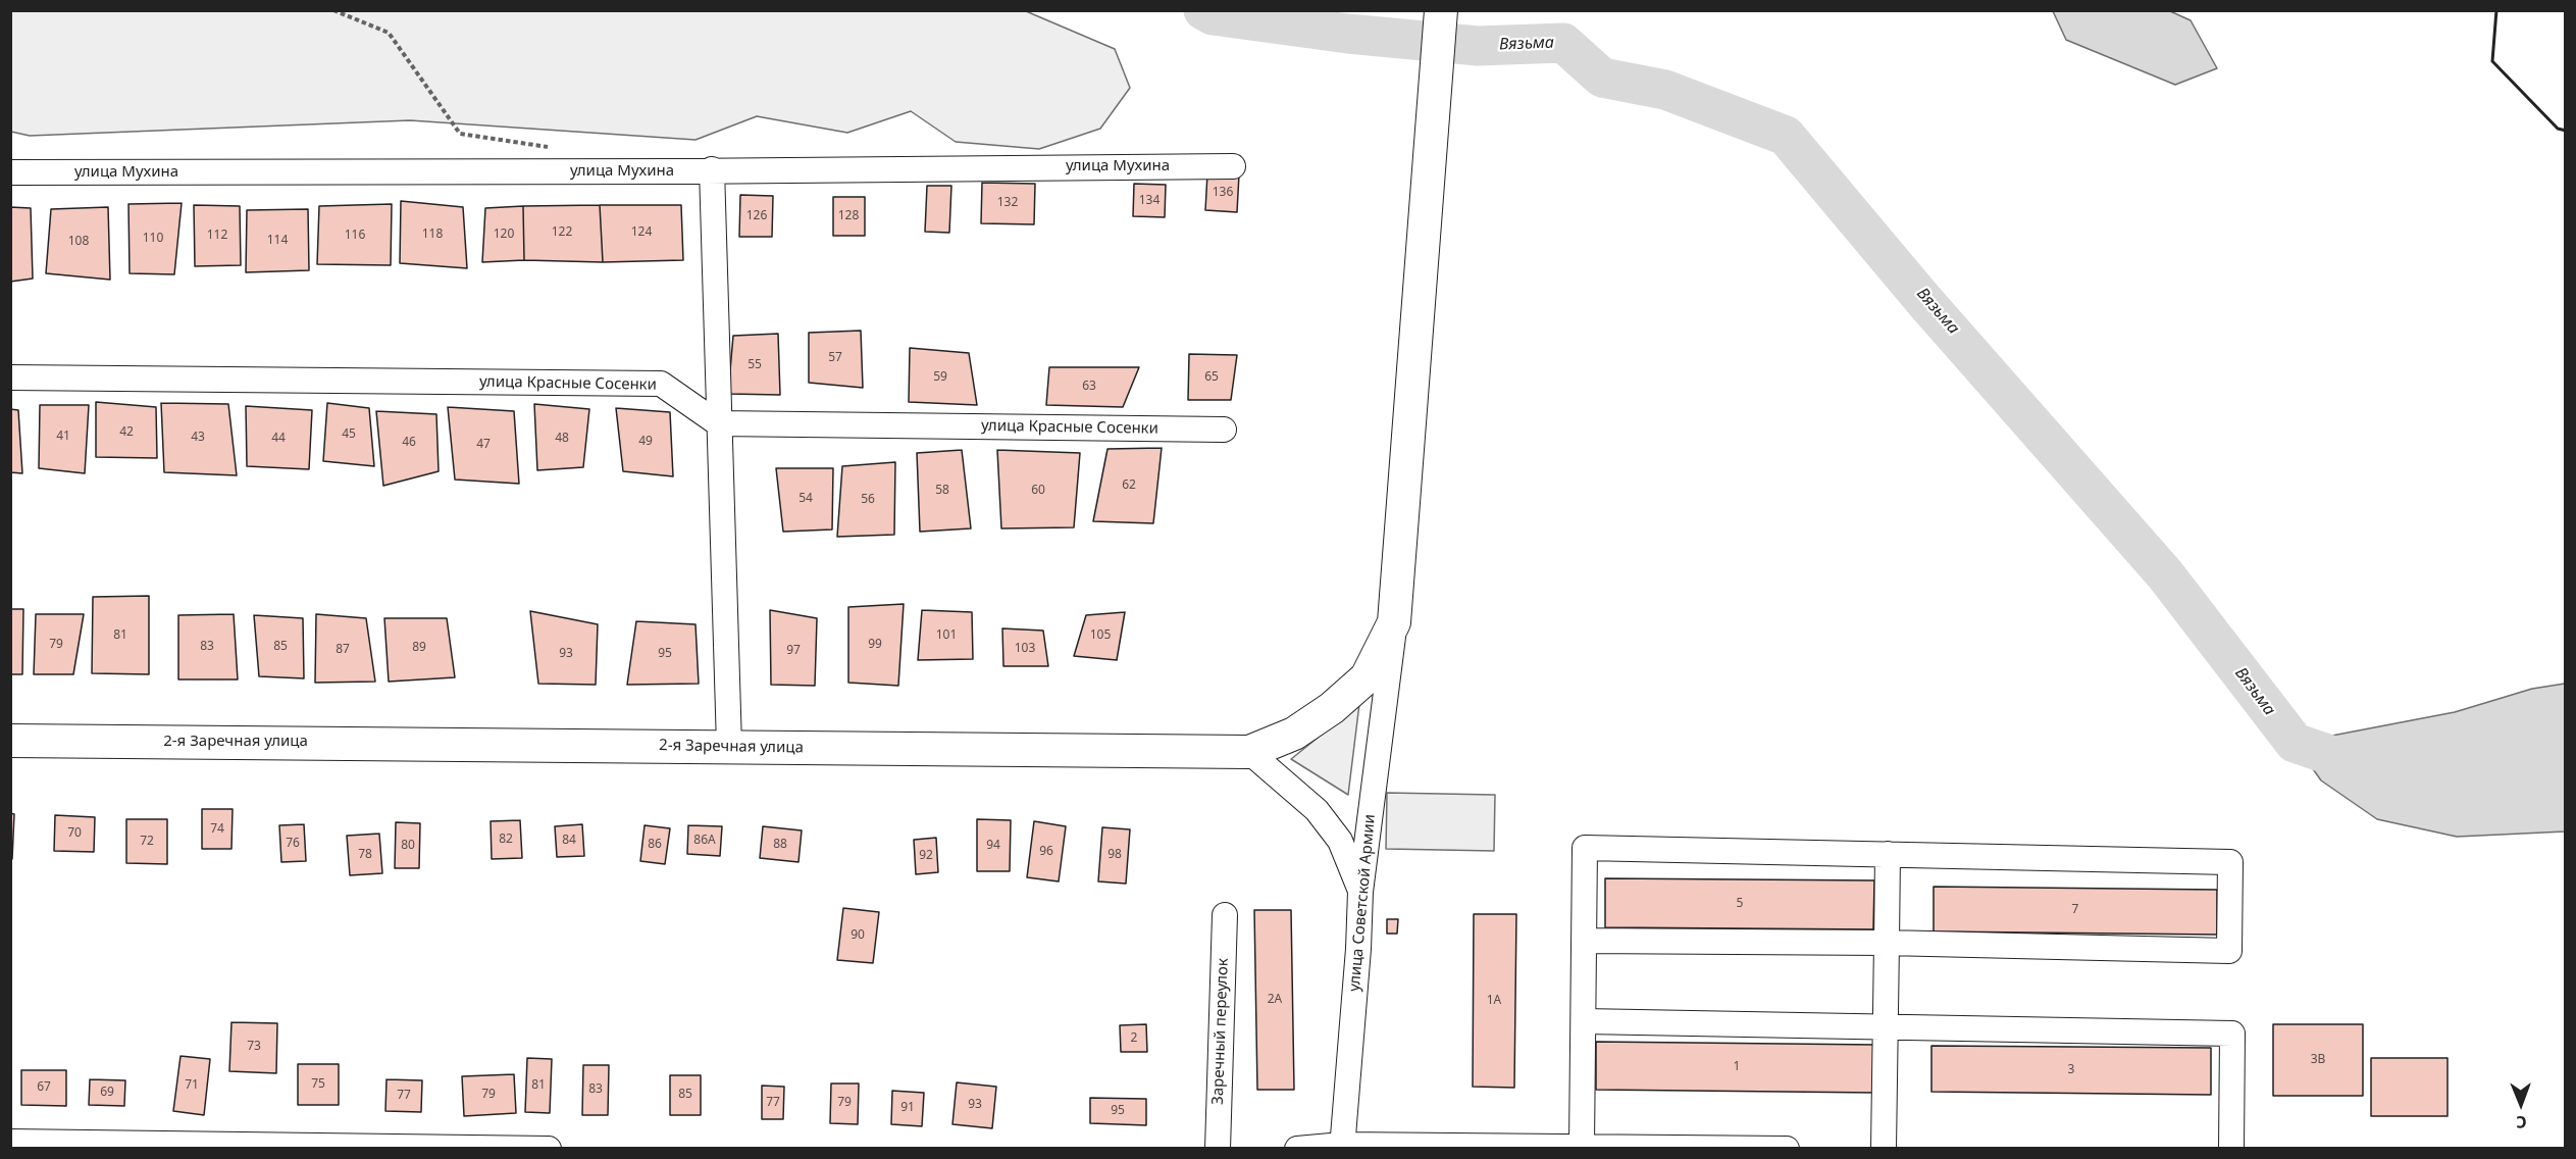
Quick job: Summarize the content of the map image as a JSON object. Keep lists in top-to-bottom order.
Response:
{
  "streets": {
    "main road": ["2-я Заречная улица"],
    "street": [
      "улица Мухина",
      "улица Красные Сосенки",
      "улица Советской Армии",
      "Заречный переулок"
    ]
  },
  "crossings": [
    ["2-я Заречная улица", "улица Советской Армии"]
  ],
  "water": ["Вязьма"],
  "house_numbers": [
    "136",
    "134",
    "132",
    "126",
    "128",
    "122",
    "124",
    "118",
    "120",
    "112",
    "116",
    "110",
    "114",
    "108",
    "57",
    "55",
    "59",
    "65",
    "63",
    "42",
    "45",
    "41",
    "43",
    "44",
    "48",
    "49",
    "46",
    "47",
    "62",
    "58",
    "60",
    "54",
    "56",
    "81",
    "101",
    "105",
    "79",
    "99",
    "83",
    "85",
    "89",
    "103",
    "87",
    "97",
    "93",
    "95",
    "74",
    "70",
    "82",
    "84",
    "86А",
    "72",
    "76",
    "86",
    "88",
    "80",
    "94",
    "96",
    "78",
    "98",
    "92",
    "5",
    "7",
    "90",
    "2А",
    "1А",
    "2",
    "73",
    "3В",
    "1",
    "3",
    "75",
    "71",
    "81",
    "67",
    "83",
    "69",
    "79",
    "85",
    "77",
    "77",
    "79",
    "93",
    "91",
    "95"
  ],
  "north": "bottom"
}
